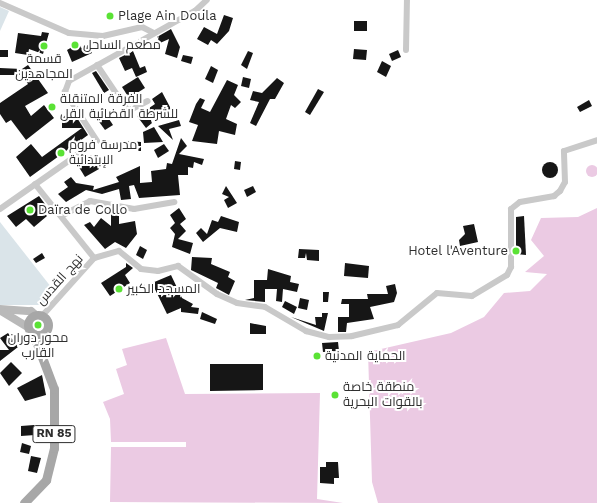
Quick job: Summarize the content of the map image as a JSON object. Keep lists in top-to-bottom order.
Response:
{
  "streets": {
    "main road": ["RN 85"],
    "street": ["نهج القدس"]
  },
  "crossings": [
    ["نهج القدس", "RN 85"]
  ],
  "places": [
    "Plage Ain Doula",
    "مطعم الساحل",
    "قسمة المجاهدين",
    "الفرقة المتنقلة للشرطة القضائية القل",
    "مدرسة فروم الإبتدائية",
    "Daïra de Collo",
    "Hotel l'Aventure",
    "المسجد الكبير",
    "محور دوران القارب",
    "الحماية المدنية",
    "منطقة خاصة بالقوات البحرية"
  ]
}
